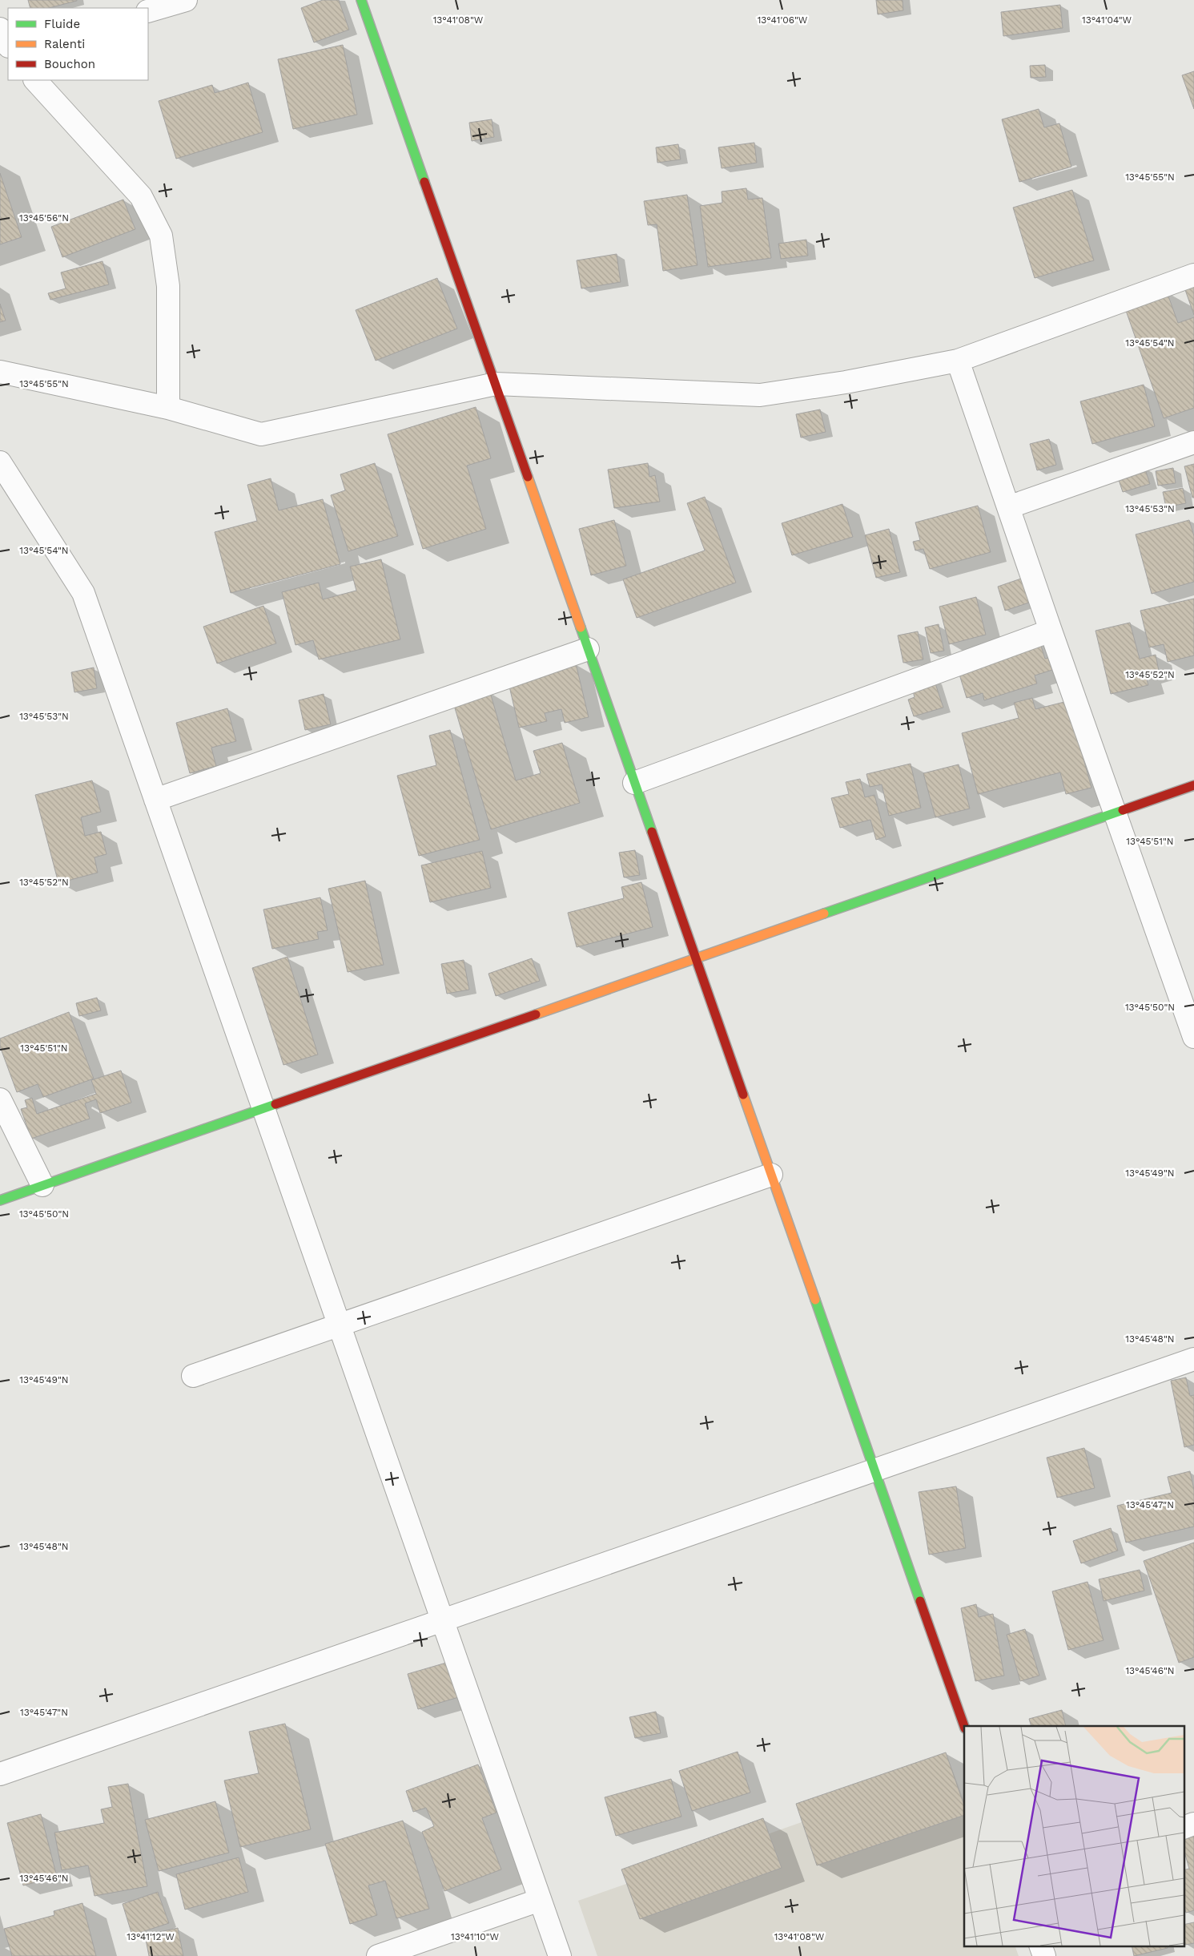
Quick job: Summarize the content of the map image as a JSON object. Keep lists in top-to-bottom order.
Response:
{
  "legend": ["Fluide", "Ralenti", "Bouchon"],
  "coordinates": [
    "13°41'08\"W",
    "13°41'06\"W",
    "13°41'04\"W",
    "13°45'55\"N",
    "13°45'56\"N",
    "13°45'54\"N",
    "13°45'53\"N",
    "13°45'52\"N",
    "13°45'51\"N",
    "13°45'50\"N",
    "13°45'49\"N",
    "13°45'48\"N",
    "13°45'47\"N",
    "13°45'46\"N",
    "13°41'12\"W",
    "13°41'10\"W"
  ]
}
